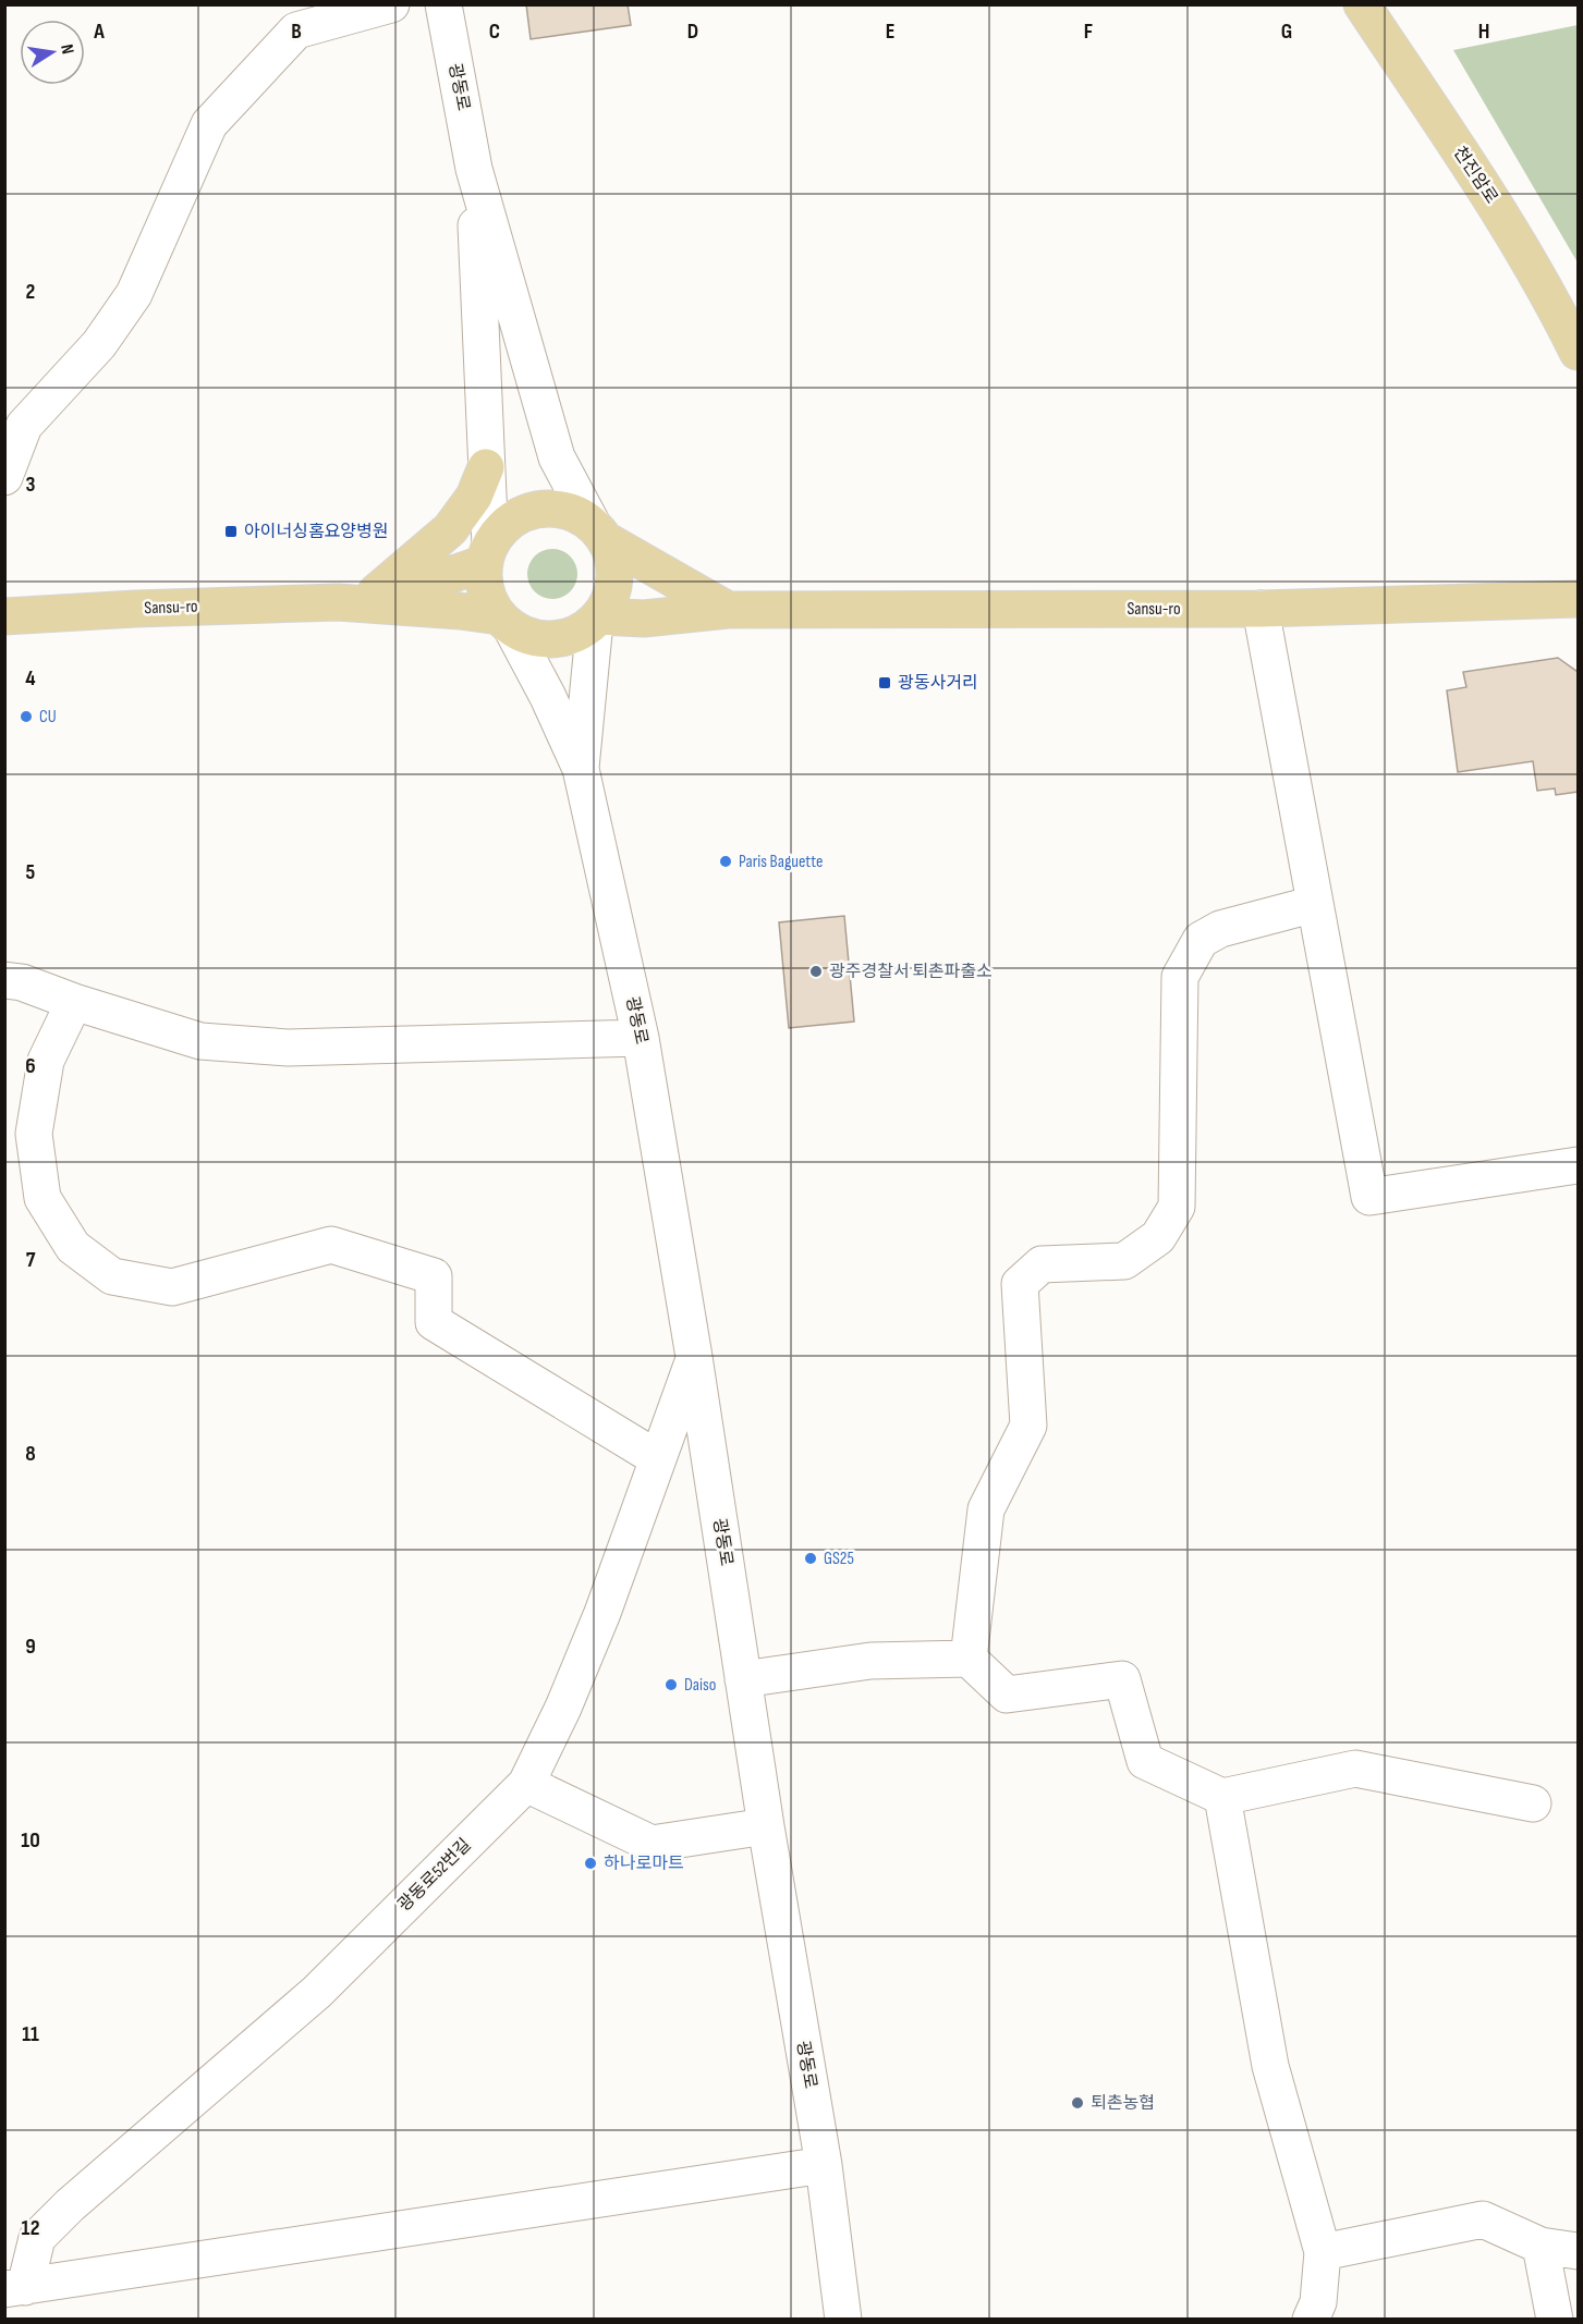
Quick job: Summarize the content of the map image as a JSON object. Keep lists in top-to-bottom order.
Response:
{
  "streets": {
    "main road": ["천진암로", "Sansu-ro"],
    "street": ["광동로", "광동로52번길"]
  },
  "crossings": [
    ["광동로", "광동로52번길"]
  ],
  "places": {
    "transit": ["아이너싱홈요양병원", "광동사거리"],
    "other": [
      "CU",
      "Paris Baguette",
      "광주경찰서 퇴촌파출소",
      "GS25",
      "Daiso",
      "하나로마트",
      "퇴촌농협"
    ]
  },
  "north": "right",
  "grid": {
    "columns": [
      "A",
      "B",
      "C",
      "D",
      "E",
      "F",
      "G",
      "H"
    ],
    "rows": [
      "2",
      "3",
      "4",
      "5",
      "6",
      "7",
      "8",
      "9",
      "10",
      "11",
      "12"
    ]
  }
}
